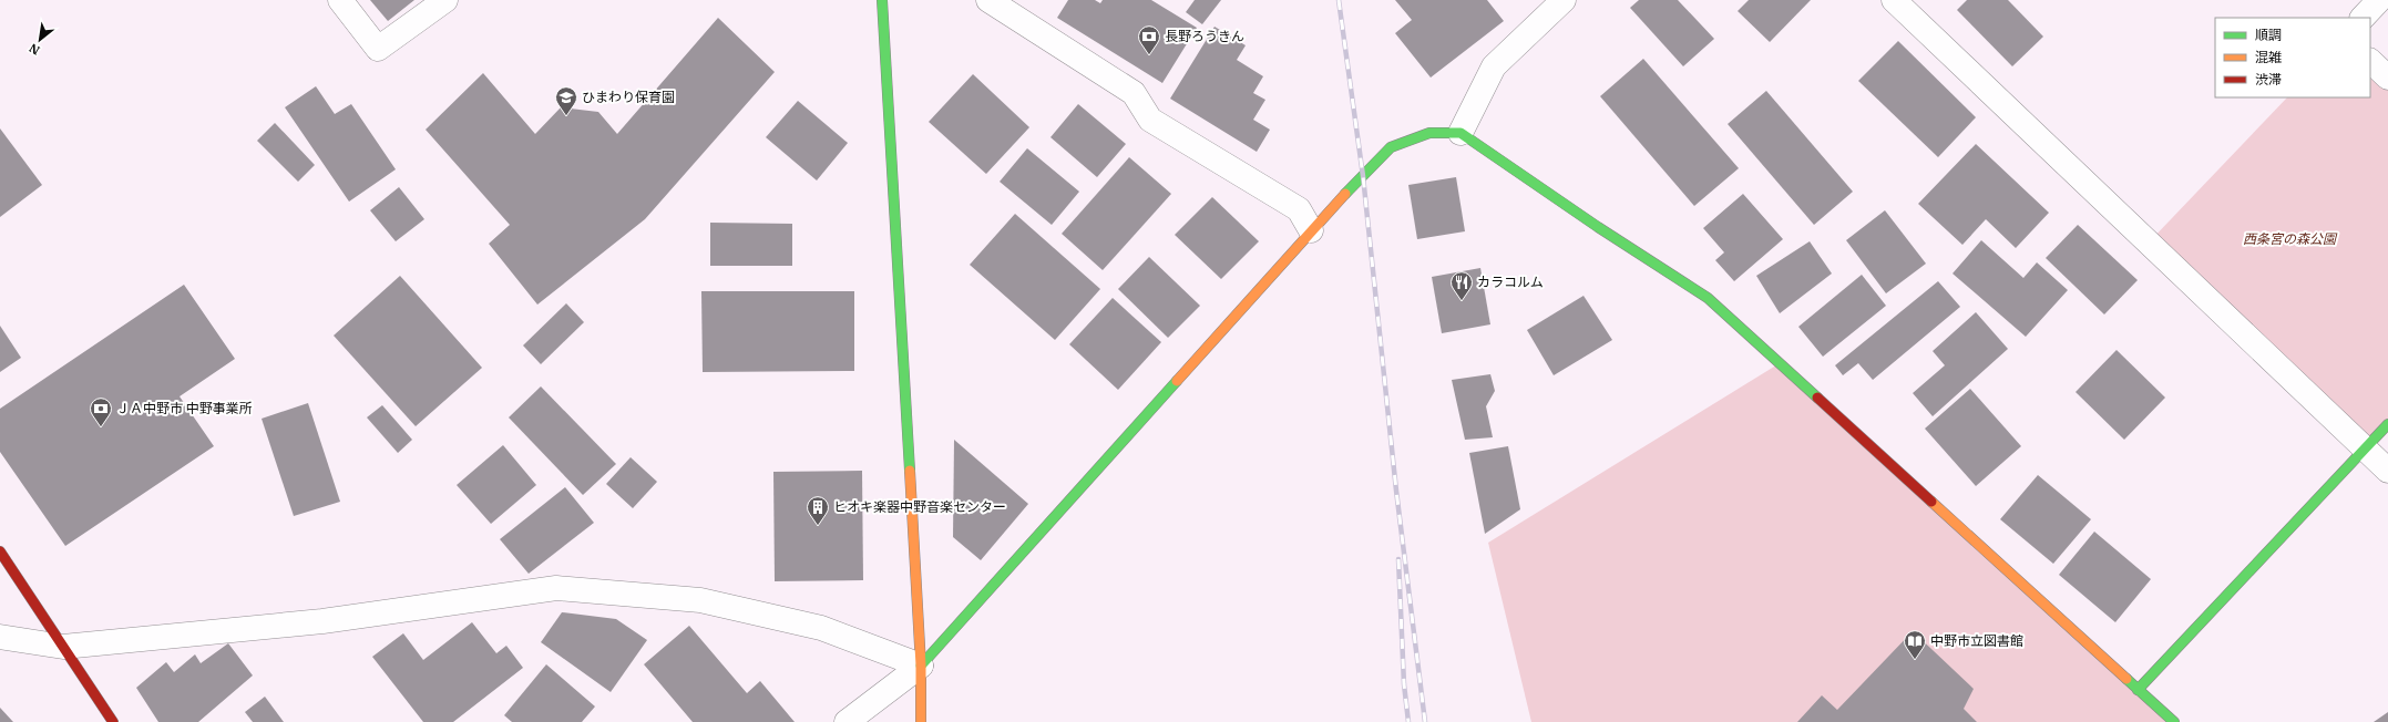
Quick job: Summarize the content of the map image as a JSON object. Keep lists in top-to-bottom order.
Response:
{
  "parks": ["西条宮の森公園"],
  "places": {
    "bank": ["長野ろうきん", "ＪＡ中野市 中野事業所"],
    "school or university": ["ひまわり保育園"],
    "restaurant": ["カラコルム"],
    "building": ["ヒオキ楽器中野音楽センター"],
    "library": ["中野市立図書館"]
  },
  "legend": ["順調", "混雑", "渋滞"],
  "north": "bottom left"
}
